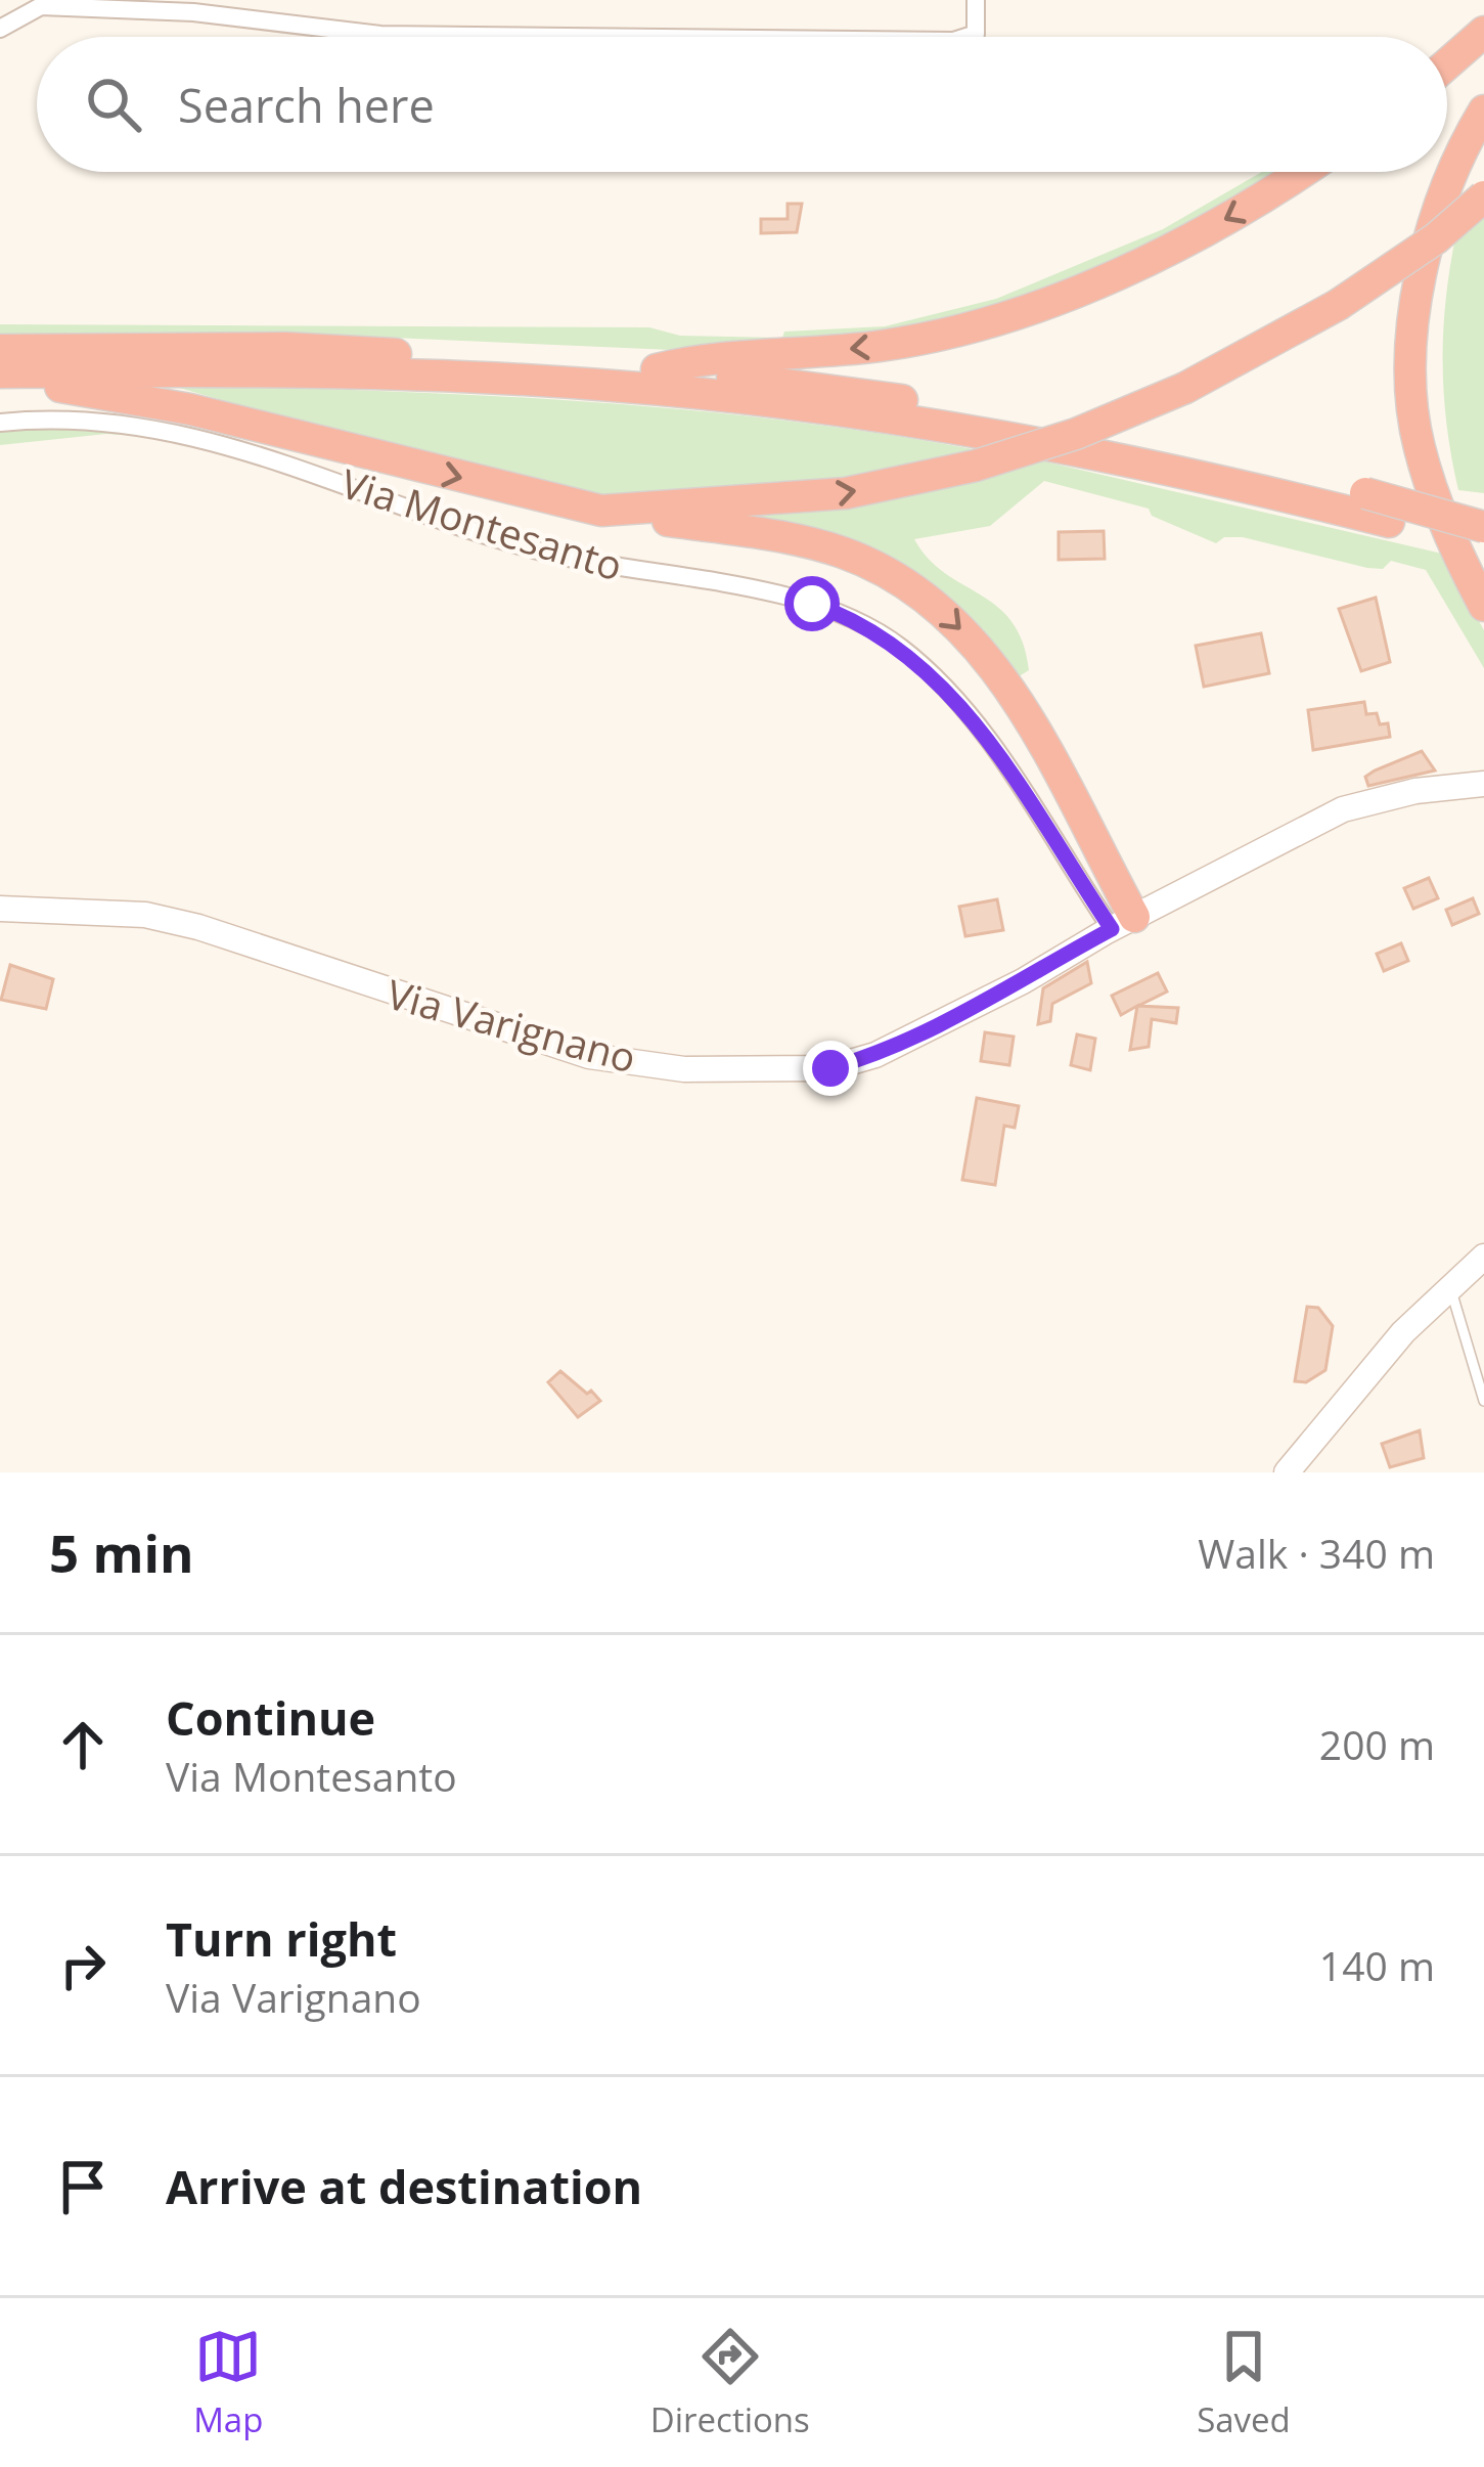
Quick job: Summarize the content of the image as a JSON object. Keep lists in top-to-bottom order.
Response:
{
  "streets": {
    "street": ["Via Montesanto", "Via Varignano"]
  },
  "crossings": [
    ["Via Montesanto", "Via Varignano"]
  ],
  "page": {
    "search": "Search here",
    "heading": ["5 min", "Walk · 340 m"],
    "list": [
      ["Continue", "Via Montesanto", "200 m"],
      ["Turn right", "Via Varignano", "140 m"],
      "Arrive at destination"
    ],
    "nav": ["Map", "Directions", "Saved"]
  }
}
